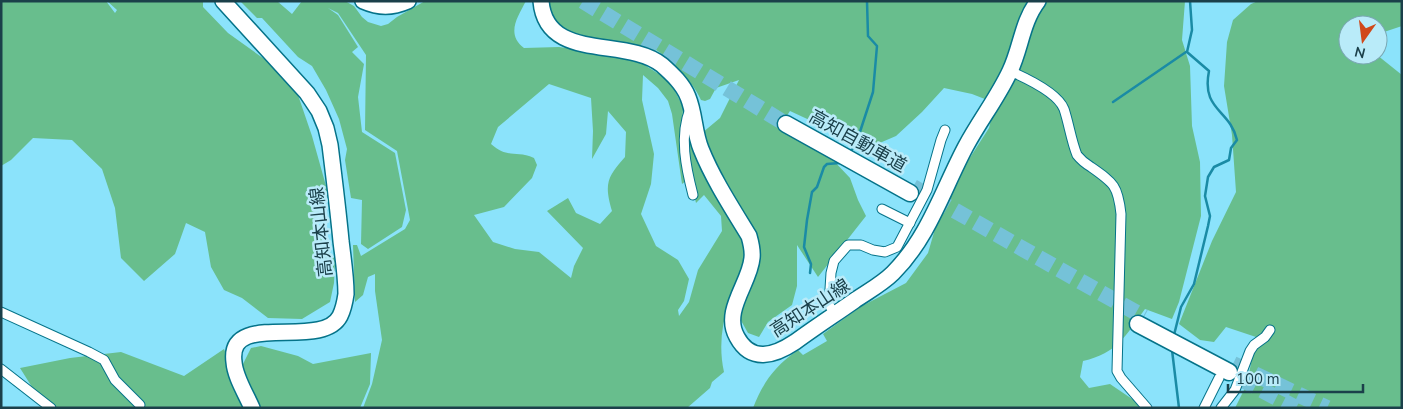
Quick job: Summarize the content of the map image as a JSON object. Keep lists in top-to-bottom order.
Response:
{
  "streets": {
    "highway": ["高知自動車道"],
    "main road": ["高知本山線"]
  },
  "scale_bar": "100 m",
  "north": "bottom"
}
